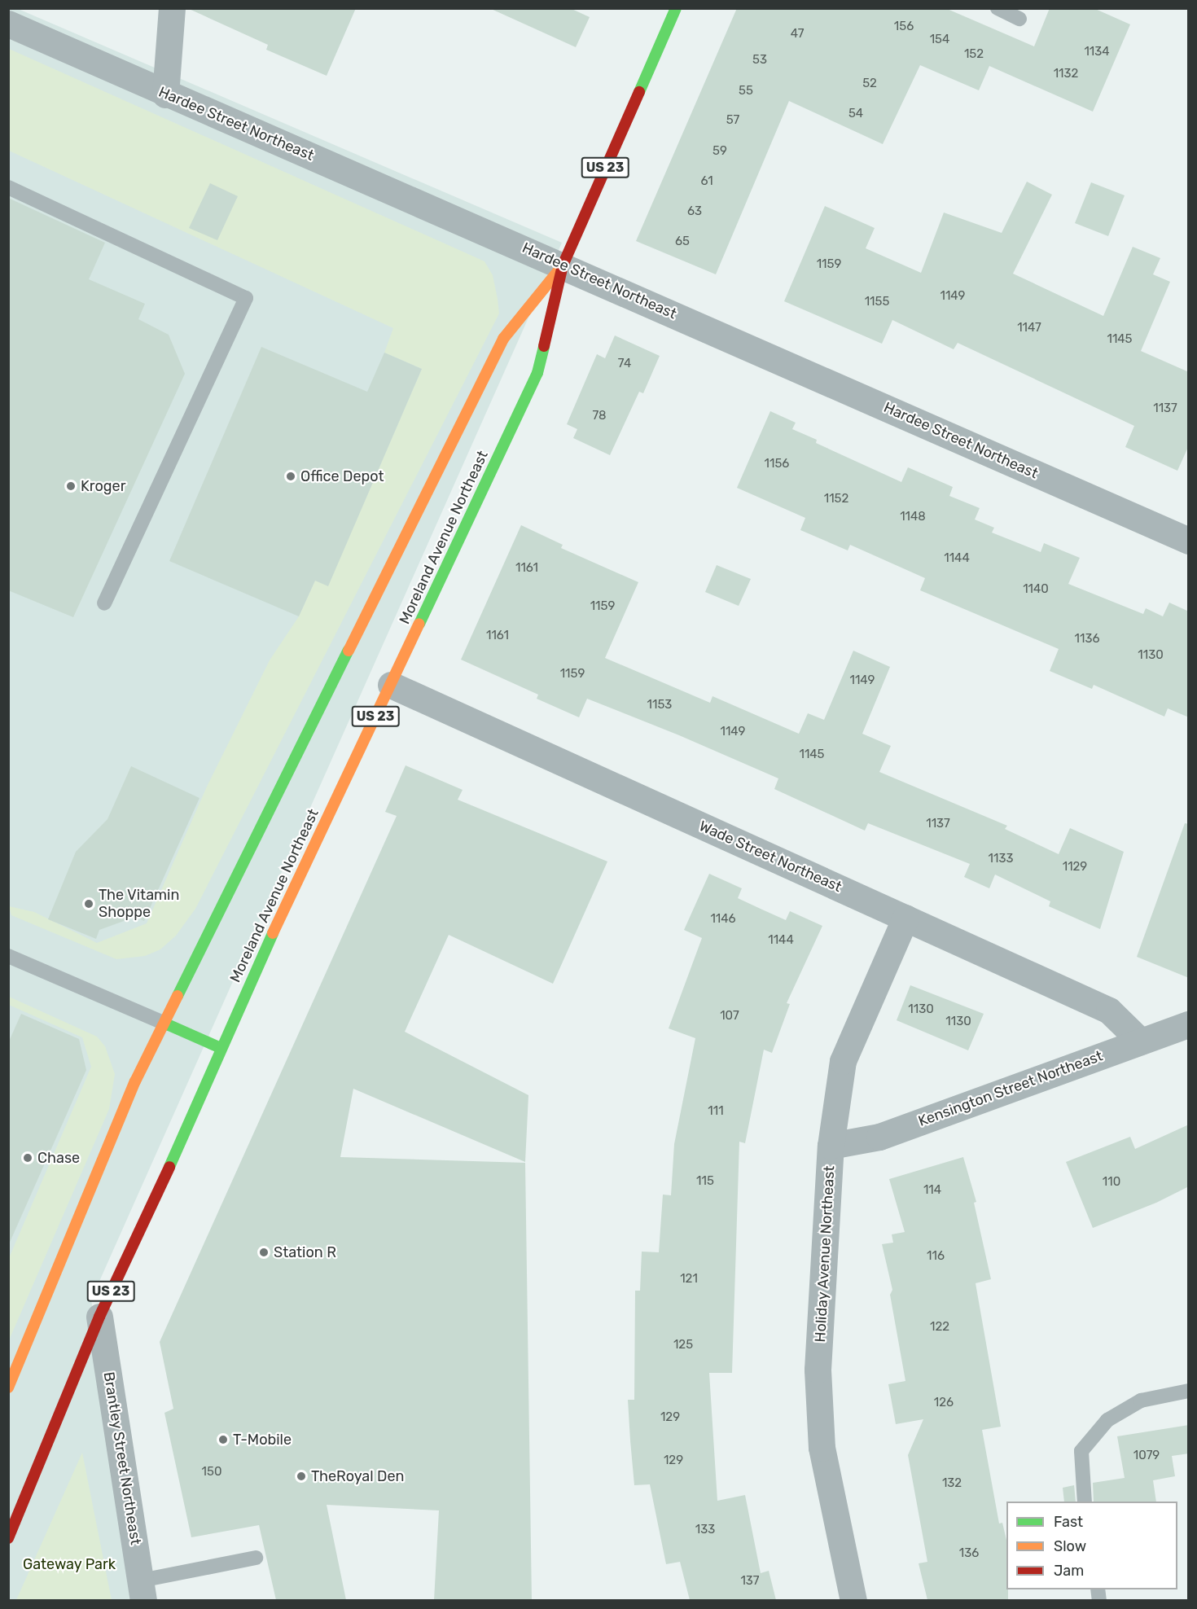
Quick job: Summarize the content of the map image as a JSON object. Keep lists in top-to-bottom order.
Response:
{
  "streets": {
    "highway": ["US 23", "Moreland Avenue Northeast"],
    "street": [
      "Hardee Street Northeast",
      "Wade Street Northeast",
      "Kensington Street Northeast",
      "Holiday Avenue Northeast",
      "Brantley Street Northeast"
    ]
  },
  "crossings": [
    ["Hardee Street Northeast", "Moreland Avenue Northeast"],
    ["Moreland Avenue Northeast", "Wade Street Northeast"],
    ["Moreland Avenue Northeast", "Brantley Street Northeast"],
    ["Wade Street Northeast", "Kensington Street Northeast"],
    ["Wade Street Northeast", "Holiday Avenue Northeast"],
    ["Kensington Street Northeast", "Holiday Avenue Northeast"]
  ],
  "parks": ["Gateway Park"],
  "places": [
    "Office Depot",
    "Kroger",
    "The Vitamin Shoppe",
    "Chase",
    "Station R",
    "T-Mobile",
    "TheRoyal Den"
  ],
  "house_numbers": [
    "156",
    "47",
    "154",
    "1134",
    "152",
    "53",
    "1132",
    "52",
    "55",
    "54",
    "57",
    "59",
    "61",
    "63",
    "65",
    "1159",
    "1149",
    "1155",
    "1147",
    "1145",
    "74",
    "1137",
    "78",
    "1156",
    "1152",
    "1148",
    "1144",
    "1161",
    "1140",
    "1159",
    "1161",
    "1136",
    "1130",
    "1159",
    "1149",
    "1153",
    "1149",
    "1145",
    "1137",
    "1133",
    "1129",
    "1146",
    "1144",
    "1130",
    "107",
    "1130",
    "111",
    "115",
    "110",
    "114",
    "116",
    "121",
    "122",
    "125",
    "126",
    "129",
    "1079",
    "129",
    "150",
    "132",
    "133",
    "136",
    "137"
  ],
  "legend": ["Fast", "Slow", "Jam"]
}
